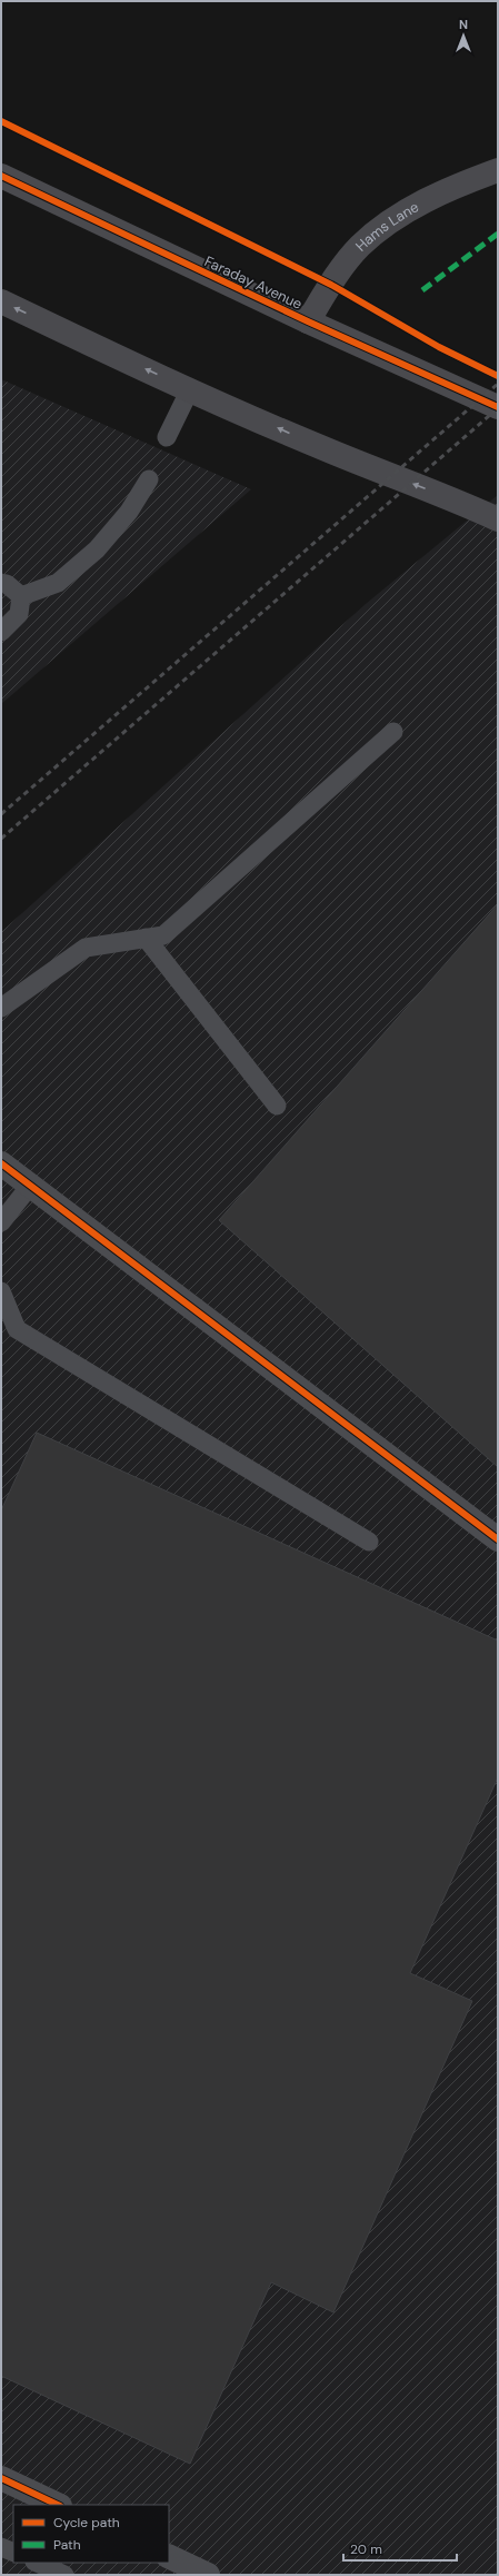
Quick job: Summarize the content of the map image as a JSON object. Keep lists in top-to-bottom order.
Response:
{
  "streets": {
    "street": ["Hams Lane", "Faraday Avenue"]
  },
  "crossings": [
    ["Hams Lane", "Faraday Avenue"]
  ],
  "legend": ["Cycle path", "Path"],
  "scale_bar": "20 m",
  "north": "top"
}
